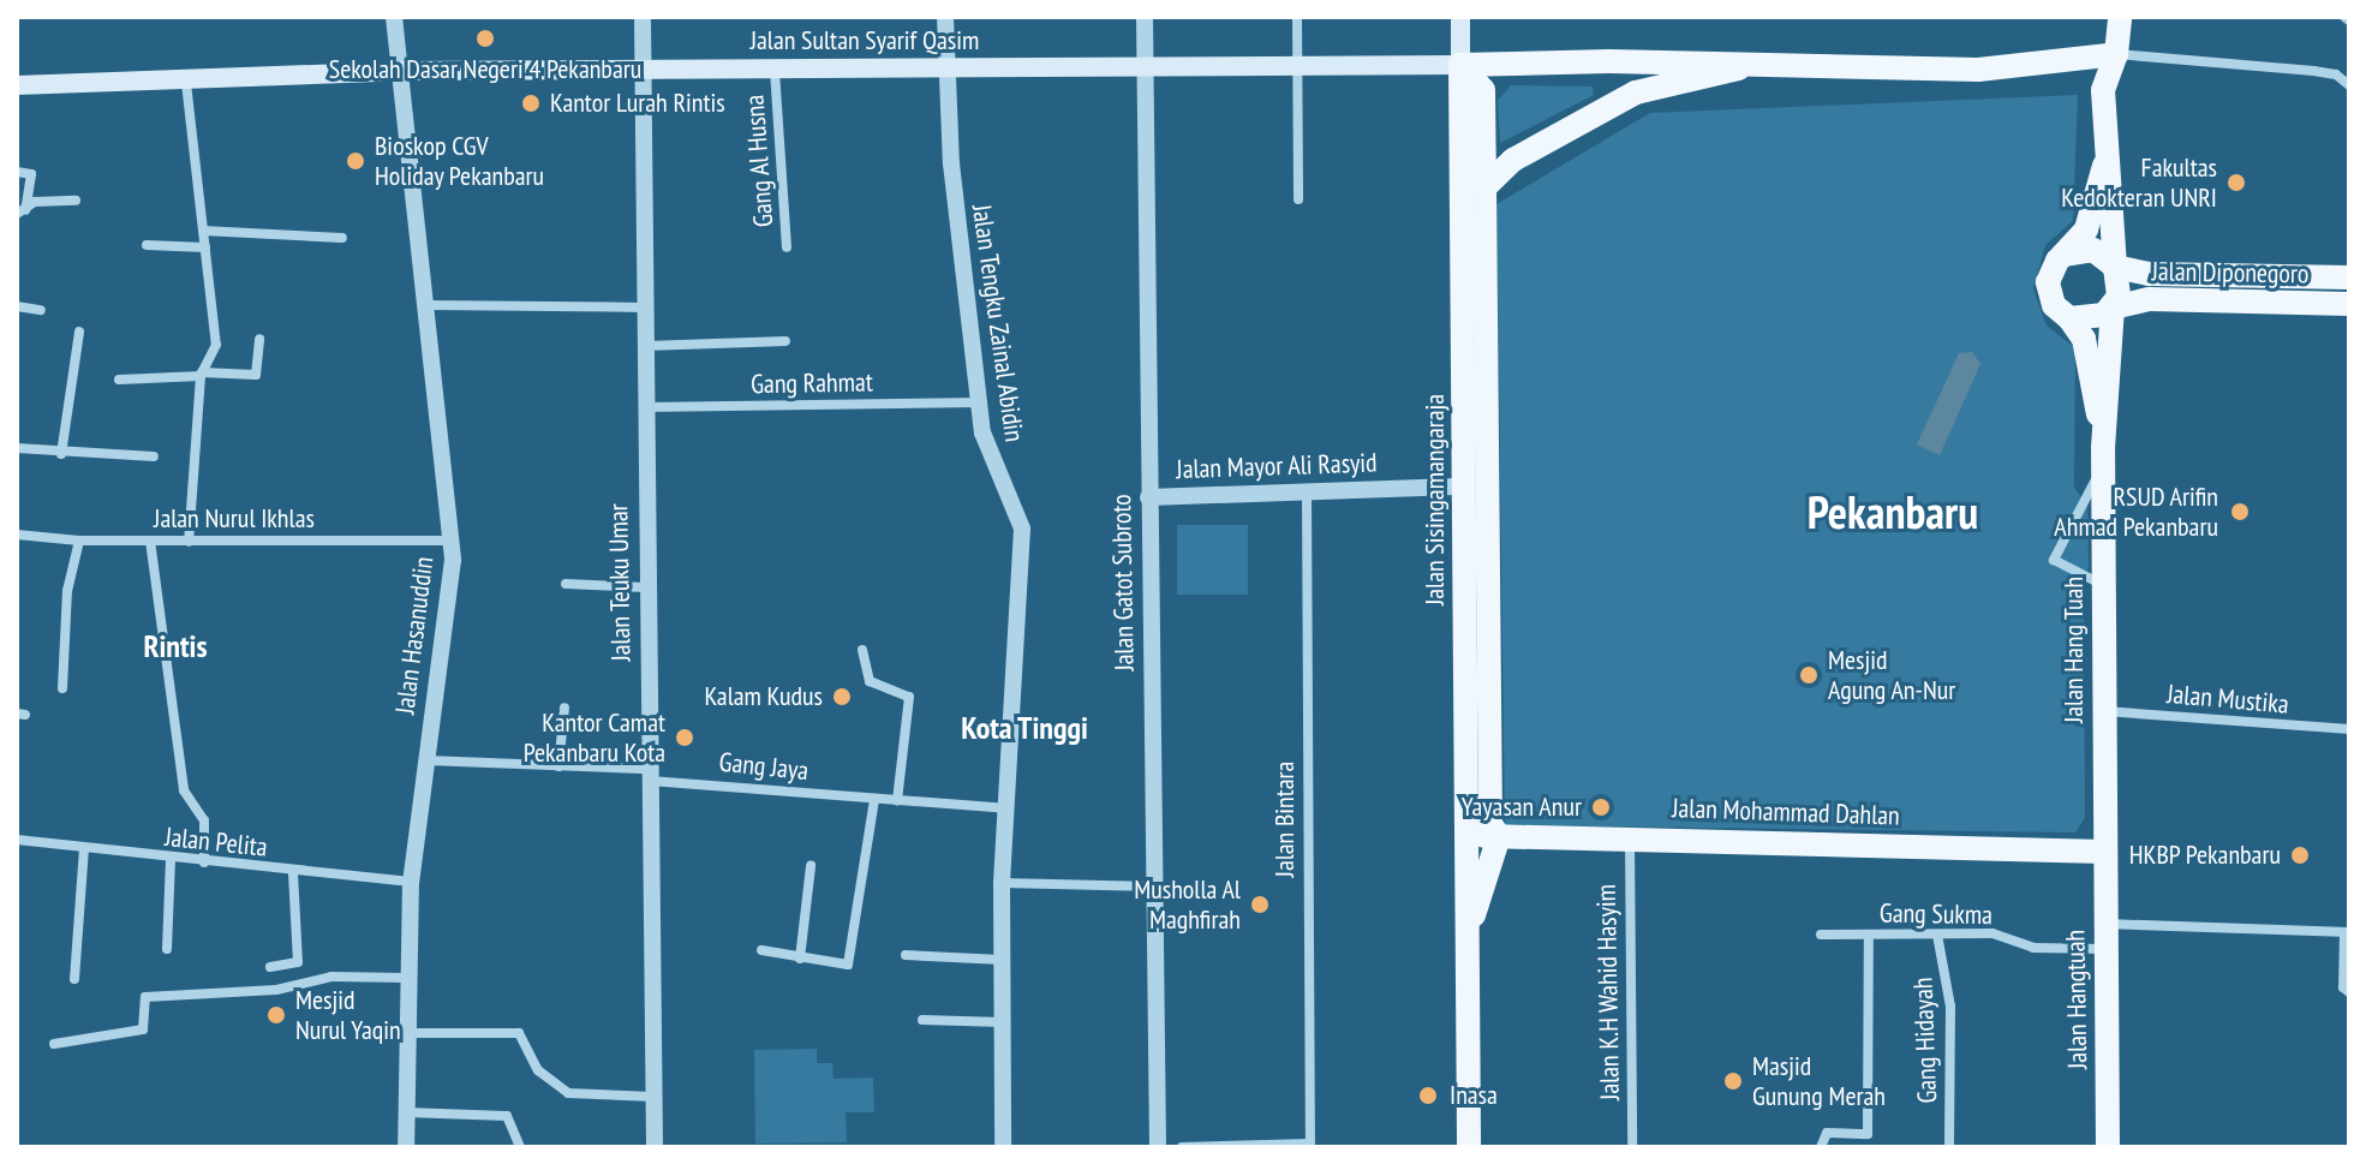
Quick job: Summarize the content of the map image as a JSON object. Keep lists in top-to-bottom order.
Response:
{
  "streets": {
    "main road": [
      "Jalan Sultan Syarif Qasim",
      "Jalan Diponegoro",
      "Jalan Sisingamangaraja",
      "Jalan Hang Tuah",
      "Jalan Mohammad Dahlan",
      "Jalan Hangtuah"
    ],
    "street": [
      "Gang Al Husna",
      "Jalan Tengku Zainal Abidin",
      "Gang Rahmat",
      "Jalan Mayor Ali Rasyid",
      "Jalan Nurul Ikhlas",
      "Jalan Teuku Umar",
      "Jalan Gatot Subroto",
      "Jalan Hasanuddin",
      "Jalan Mustika",
      "Gang Jaya",
      "Jalan Bintara",
      "Jalan Pelita",
      "Gang Sukma",
      "Jalan K.H Wahid Hasyim",
      "Gang Hidayah"
    ]
  },
  "crossings": [
    ["Jalan Sultan Syarif Qasim", "Gang Al Husna"],
    ["Jalan Sultan Syarif Qasim", "Jalan Tengku Zainal Abidin"],
    ["Jalan Sultan Syarif Qasim", "Jalan Sisingamangaraja"],
    ["Jalan Sultan Syarif Qasim", "Jalan Teuku Umar"],
    ["Jalan Sultan Syarif Qasim", "Jalan Gatot Subroto"],
    ["Jalan Sultan Syarif Qasim", "Jalan Hasanuddin"],
    ["Jalan Diponegoro", "Jalan Hang Tuah"],
    ["Jalan Tengku Zainal Abidin", "Gang Rahmat"],
    ["Jalan Tengku Zainal Abidin", "Gang Jaya"],
    ["Gang Rahmat", "Jalan Teuku Umar"],
    ["Jalan Mayor Ali Rasyid", "Jalan Sisingamangaraja"],
    ["Jalan Mayor Ali Rasyid", "Jalan Gatot Subroto"],
    ["Jalan Mayor Ali Rasyid", "Jalan Bintara"],
    ["Jalan Sisingamangaraja", "Jalan Mohammad Dahlan"],
    ["Jalan Nurul Ikhlas", "Jalan Hasanuddin"],
    ["Jalan Teuku Umar", "Gang Jaya"],
    ["Jalan Hasanuddin", "Gang Jaya"],
    ["Jalan Hasanuddin", "Jalan Pelita"],
    ["Jalan Hang Tuah", "Jalan Mustika"],
    ["Jalan Hang Tuah", "Jalan Mohammad Dahlan"],
    ["Jalan Hang Tuah", "Jalan Hangtuah"],
    ["Jalan Mohammad Dahlan", "Jalan K.H Wahid Hasyim"],
    ["Jalan Mohammad Dahlan", "Jalan Hangtuah"],
    ["Gang Sukma", "Jalan Hangtuah"],
    ["Gang Sukma", "Gang Hidayah"]
  ],
  "districts": ["Pekanbaru", "Rintis", "Kota Tinggi"],
  "places": [
    "Sekolah Dasar Negeri 4 Pekanbaru",
    "Kantor Lurah Rintis",
    "Bioskop CGV Holiday Pekanbaru",
    "Fakultas Kedokteran UNRI",
    "RSUD Arifin Ahmad Pekanbaru",
    "Mesjid Agung An-Nur",
    "Kalam Kudus",
    "Kantor Camat Pekanbaru Kota",
    "Yayasan Anur",
    "HKBP Pekanbaru",
    "Musholla Al Maghfirah",
    "Mesjid Nurul Yaqin",
    "Masjid Gunung Merah",
    "Inasa"
  ]
}
